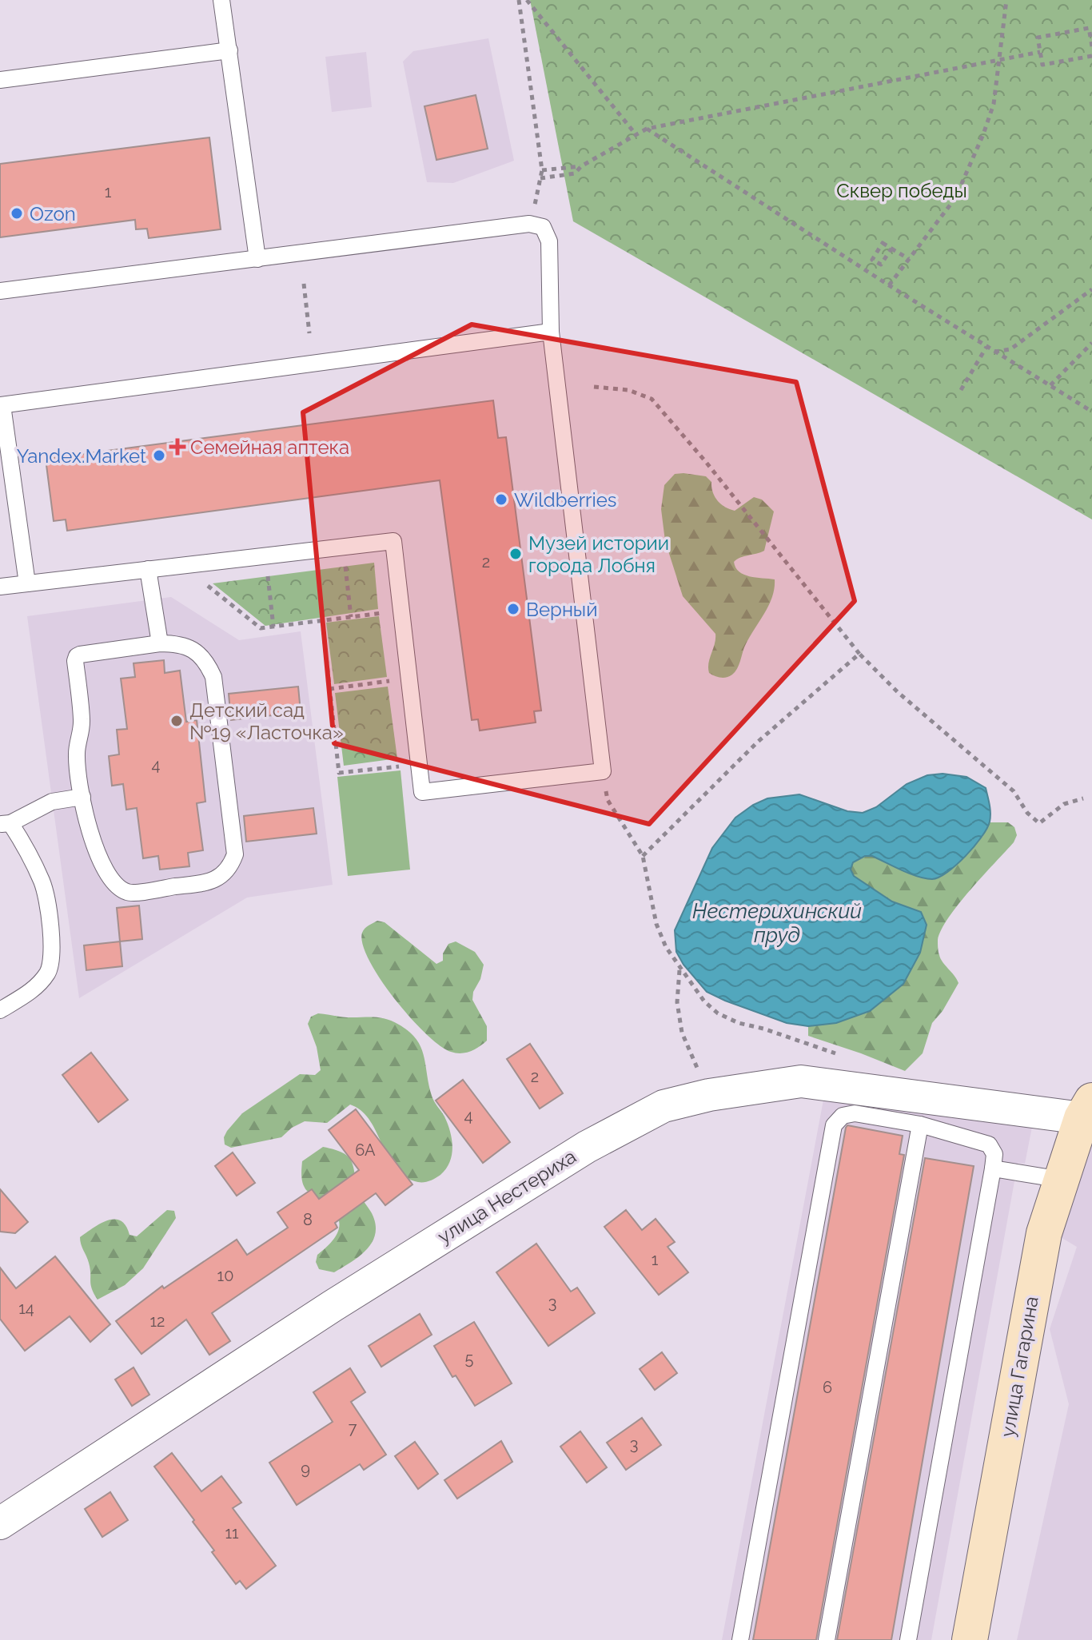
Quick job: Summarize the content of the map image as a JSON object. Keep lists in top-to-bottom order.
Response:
{
  "streets": {
    "street": ["улица Нестериха", "улица Гагарина"]
  },
  "crossings": [
    ["улица Нестериха", "улица Гагарина"]
  ],
  "water": ["Нестерихинский пруд"],
  "parks": ["Сквер победы"],
  "places": {
    "other": [
      "Ozon",
      "Yandex.Market",
      "Wildberries",
      "Музей истории города Лобня",
      "Верный",
      "Детский сад №19 «Ласточка»"
    ],
    "health": ["Семейная аптека"]
  },
  "house_numbers": [
    "1",
    "2",
    "4",
    "2",
    "4",
    "6А",
    "8",
    "1",
    "10",
    "3",
    "14",
    "12",
    "5",
    "6",
    "7",
    "3",
    "9",
    "11"
  ]
}
